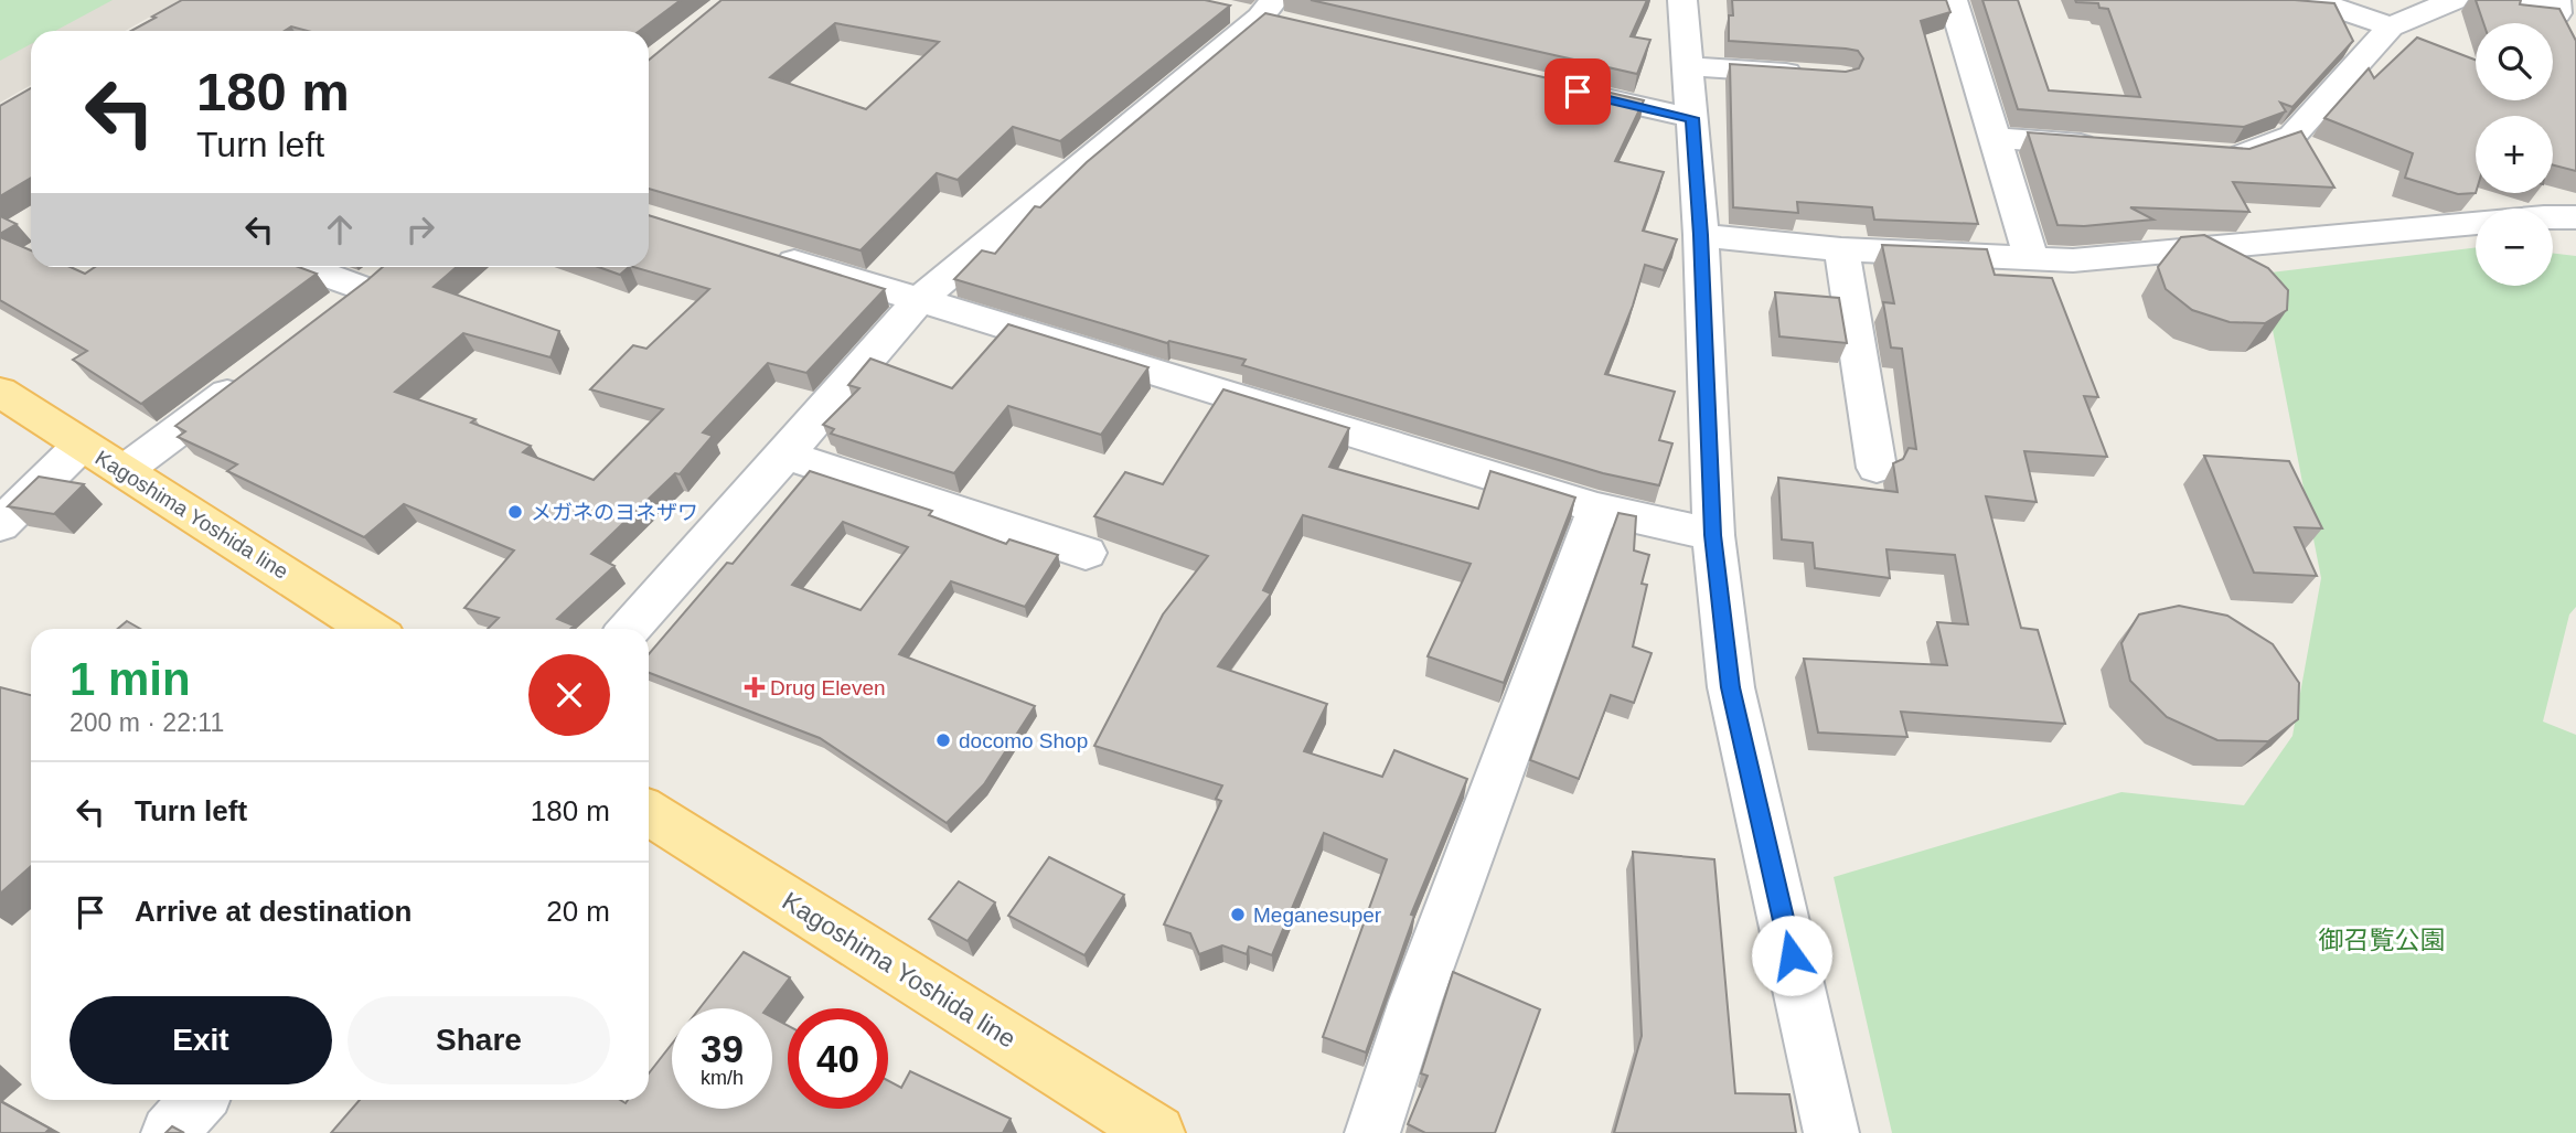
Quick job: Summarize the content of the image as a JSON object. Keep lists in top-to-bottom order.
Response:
{
  "streets": {
    "main road": ["Kagoshima Yoshida line"]
  },
  "parks": ["御召覧公園"],
  "places": {
    "other": ["メガネのヨネザワ", "docomo Shop", "Meganesuper"],
    "health": ["Drug Eleven"]
  },
  "page": {
    "map_buttons": ["+", "−"],
    "turn": ["180 m", "Turn left"],
    "heading": ["1 min", "200 m · 22:11"],
    "list": [
      {
        "name": "Turn left",
        "value": "180 m"
      },
      {
        "name": "Arrive at destination",
        "value": "20 m"
      }
    ],
    "buttons": ["Exit", "Share"],
    "speed": "39 km/h",
    "limit": "40"
  }
}
